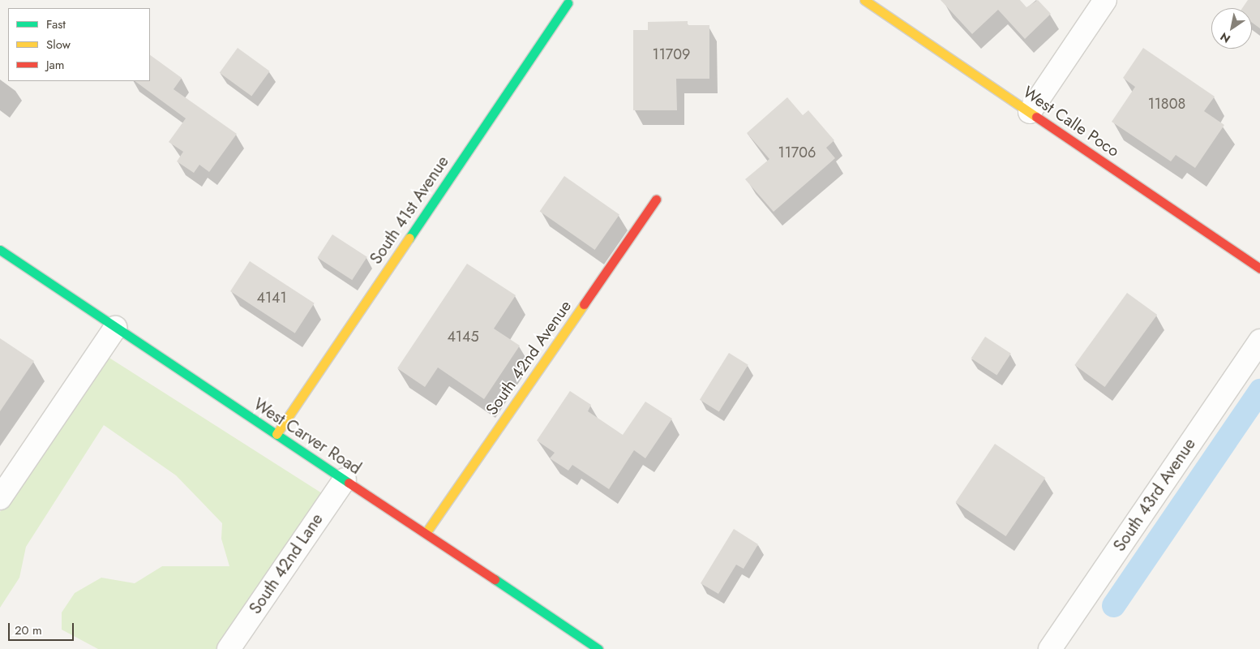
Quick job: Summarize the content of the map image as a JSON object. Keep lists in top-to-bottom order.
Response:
{
  "streets": {
    "street": [
      "West Calle Poco",
      "South 41st Avenue",
      "South 42nd Avenue",
      "West Carver Road",
      "South 43rd Avenue",
      "South 42nd Lane"
    ]
  },
  "crossings": [
    ["South 41st Avenue", "West Carver Road"],
    ["South 42nd Avenue", "West Carver Road"],
    ["West Carver Road", "South 42nd Lane"]
  ],
  "house_numbers": [
    "11709",
    "11808",
    "11706",
    "4141",
    "4145"
  ],
  "legend": ["Fast", "Slow", "Jam"],
  "scale_bar": "20 m",
  "north": "bottom left"
}
